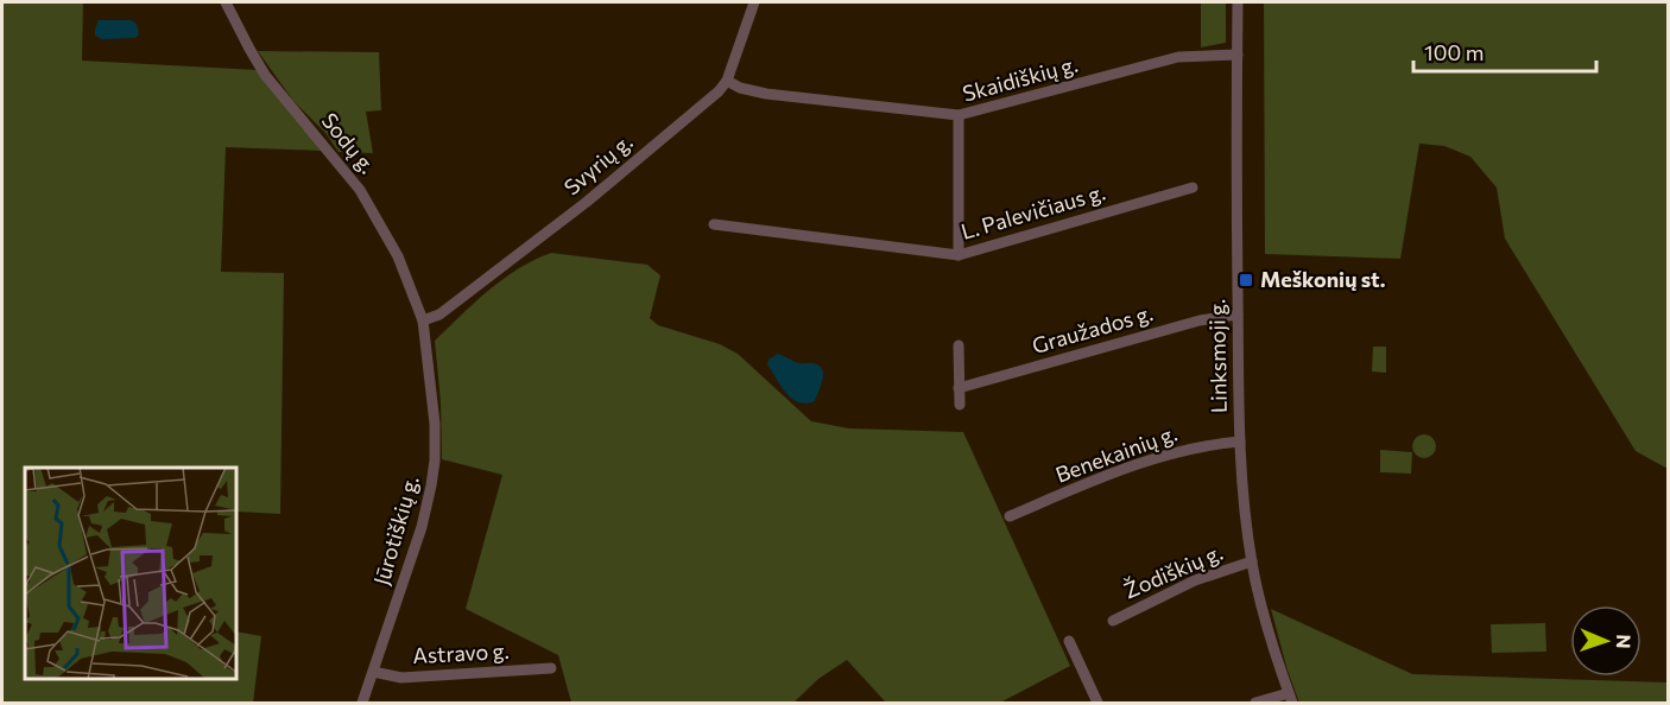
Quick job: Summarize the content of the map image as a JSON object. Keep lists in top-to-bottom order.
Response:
{
  "streets": {
    "street": [
      "Skaidiškių g.",
      "Sodų g.",
      "Svyrių g.",
      "L. Palevičiaus g.",
      "Graužados g.",
      "Linksmoji g.",
      "Benekainių g.",
      "Jūrotiškių g.",
      "Žodiškių g.",
      "Astravo g."
    ]
  },
  "crossings": [
    ["Skaidiškių g.", "Svyrių g."],
    ["Skaidiškių g.", "Linksmoji g."],
    ["Sodų g.", "Svyrių g."],
    ["Sodų g.", "Jūrotiškių g."],
    ["Svyrių g.", "Jūrotiškių g."],
    ["Graužados g.", "Linksmoji g."],
    ["Linksmoji g.", "Benekainių g."],
    ["Linksmoji g.", "Žodiškių g."],
    ["Jūrotiškių g.", "Astravo g."]
  ],
  "places": {
    "transit": ["Meškonių st."]
  },
  "scale_bar": "100 m",
  "north": "right"
}
